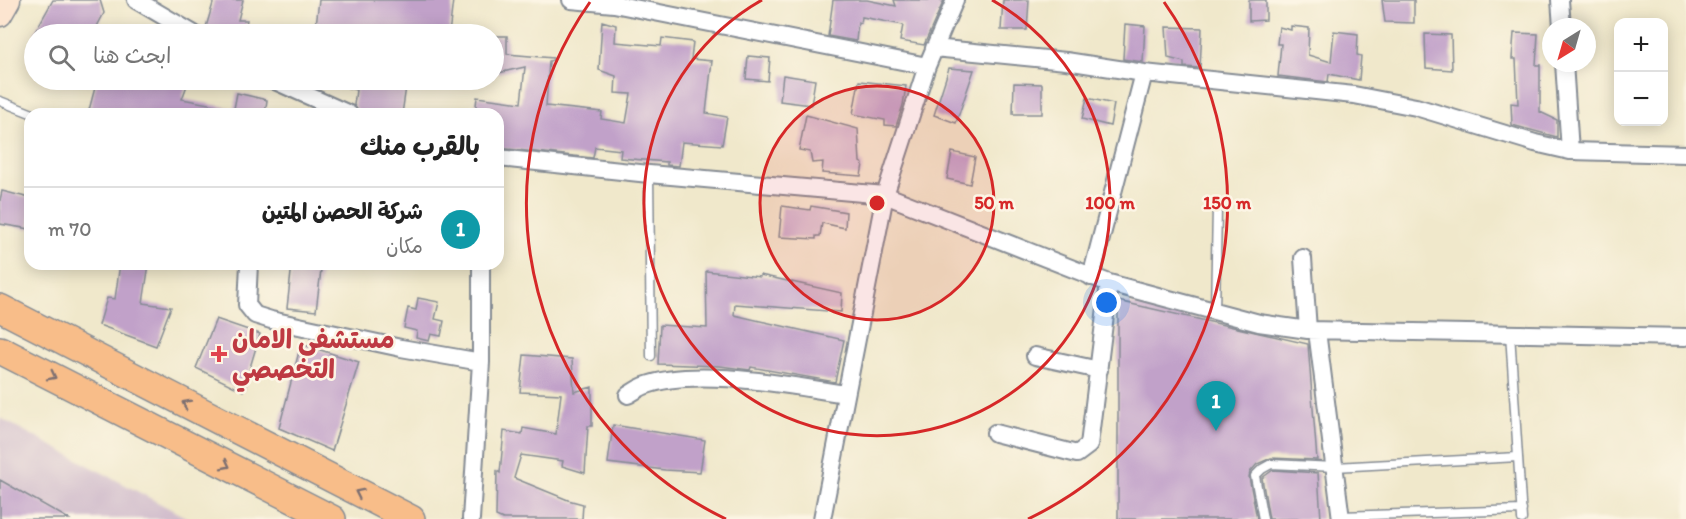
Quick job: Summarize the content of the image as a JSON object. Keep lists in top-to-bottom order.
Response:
{
  "places": {
    "health": ["مستشفى الامان التخصصي"]
  },
  "north": "bottom left",
  "page": {
    "map_buttons": ["+", "−"],
    "search": "ابحث هنا",
    "heading": "بالقرب منك",
    "list": [
      {
        "mark": "1",
        "name": "شركة الحصن المتين",
        "note": "مكان",
        "value": "70 m"
      }
    ],
    "pins": "1"
  },
  "rings": ["50 m", "100 m", "150 m"]
}
